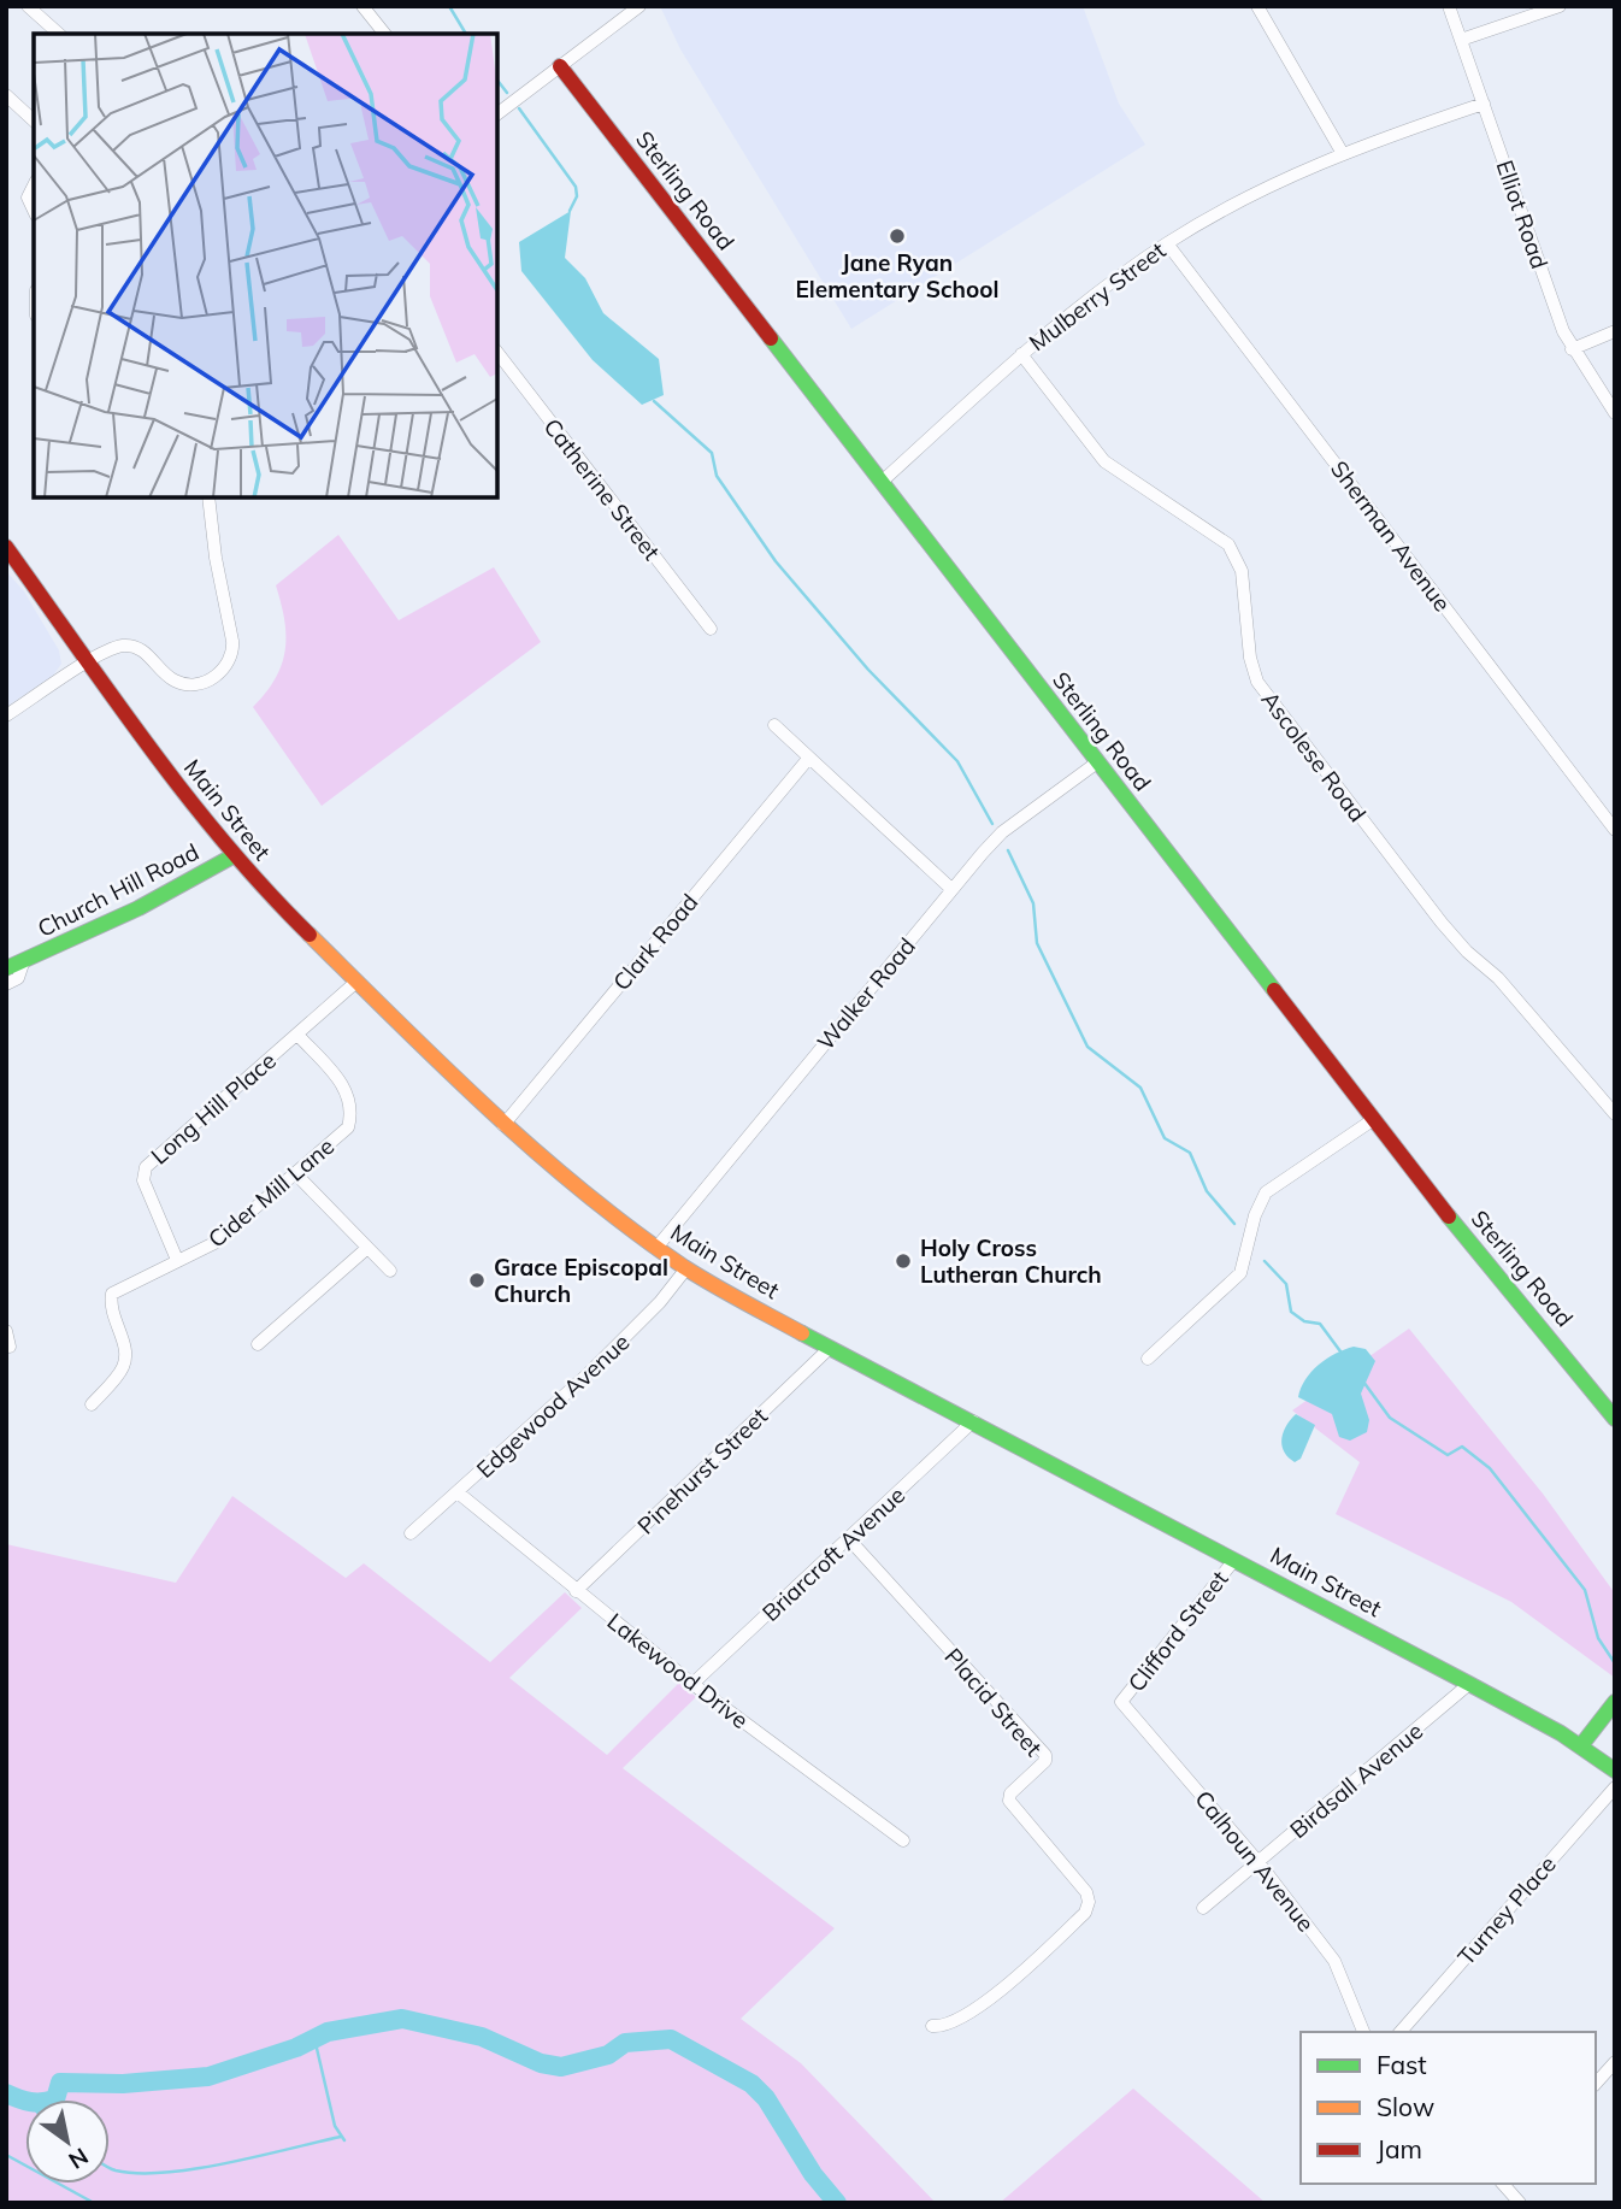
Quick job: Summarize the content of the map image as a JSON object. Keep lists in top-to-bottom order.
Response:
{
  "streets": {
    "main road": ["Sterling Road", "Main Street", "Church Hill Road"],
    "street": [
      "Elliot Road",
      "Mulberry Street",
      "Catherine Street",
      "Sherman Avenue",
      "Ascolese Road",
      "Clark Road",
      "Walker Road",
      "Long Hill Place",
      "Cider Mill Lane",
      "Edgewood Avenue",
      "Pinehurst Street",
      "Briarcroft Avenue",
      "Clifford Street",
      "Lakewood Drive",
      "Placid Street",
      "Birdsall Avenue",
      "Calhoun Avenue",
      "Turney Place"
    ]
  },
  "crossings": [
    ["Sterling Road", "Mulberry Street"],
    ["Sterling Road", "Walker Road"],
    ["Elliot Road", "Mulberry Street"],
    ["Mulberry Street", "Sherman Avenue"],
    ["Mulberry Street", "Ascolese Road"],
    ["Main Street", "Church Hill Road"],
    ["Main Street", "Clark Road"],
    ["Main Street", "Walker Road"],
    ["Main Street", "Long Hill Place"],
    ["Main Street", "Edgewood Avenue"],
    ["Main Street", "Pinehurst Street"],
    ["Main Street", "Briarcroft Avenue"],
    ["Main Street", "Clifford Street"],
    ["Main Street", "Birdsall Avenue"],
    ["Long Hill Place", "Cider Mill Lane"],
    ["Edgewood Avenue", "Lakewood Drive"],
    ["Pinehurst Street", "Lakewood Drive"],
    ["Briarcroft Avenue", "Lakewood Drive"],
    ["Briarcroft Avenue", "Placid Street"],
    ["Clifford Street", "Calhoun Avenue"],
    ["Birdsall Avenue", "Calhoun Avenue"]
  ],
  "places": ["Jane Ryan Elementary School", "Holy Cross Lutheran Church", "Grace Episcopal Church"],
  "legend": ["Fast", "Slow", "Jam"],
  "north": "bottom right"
}
